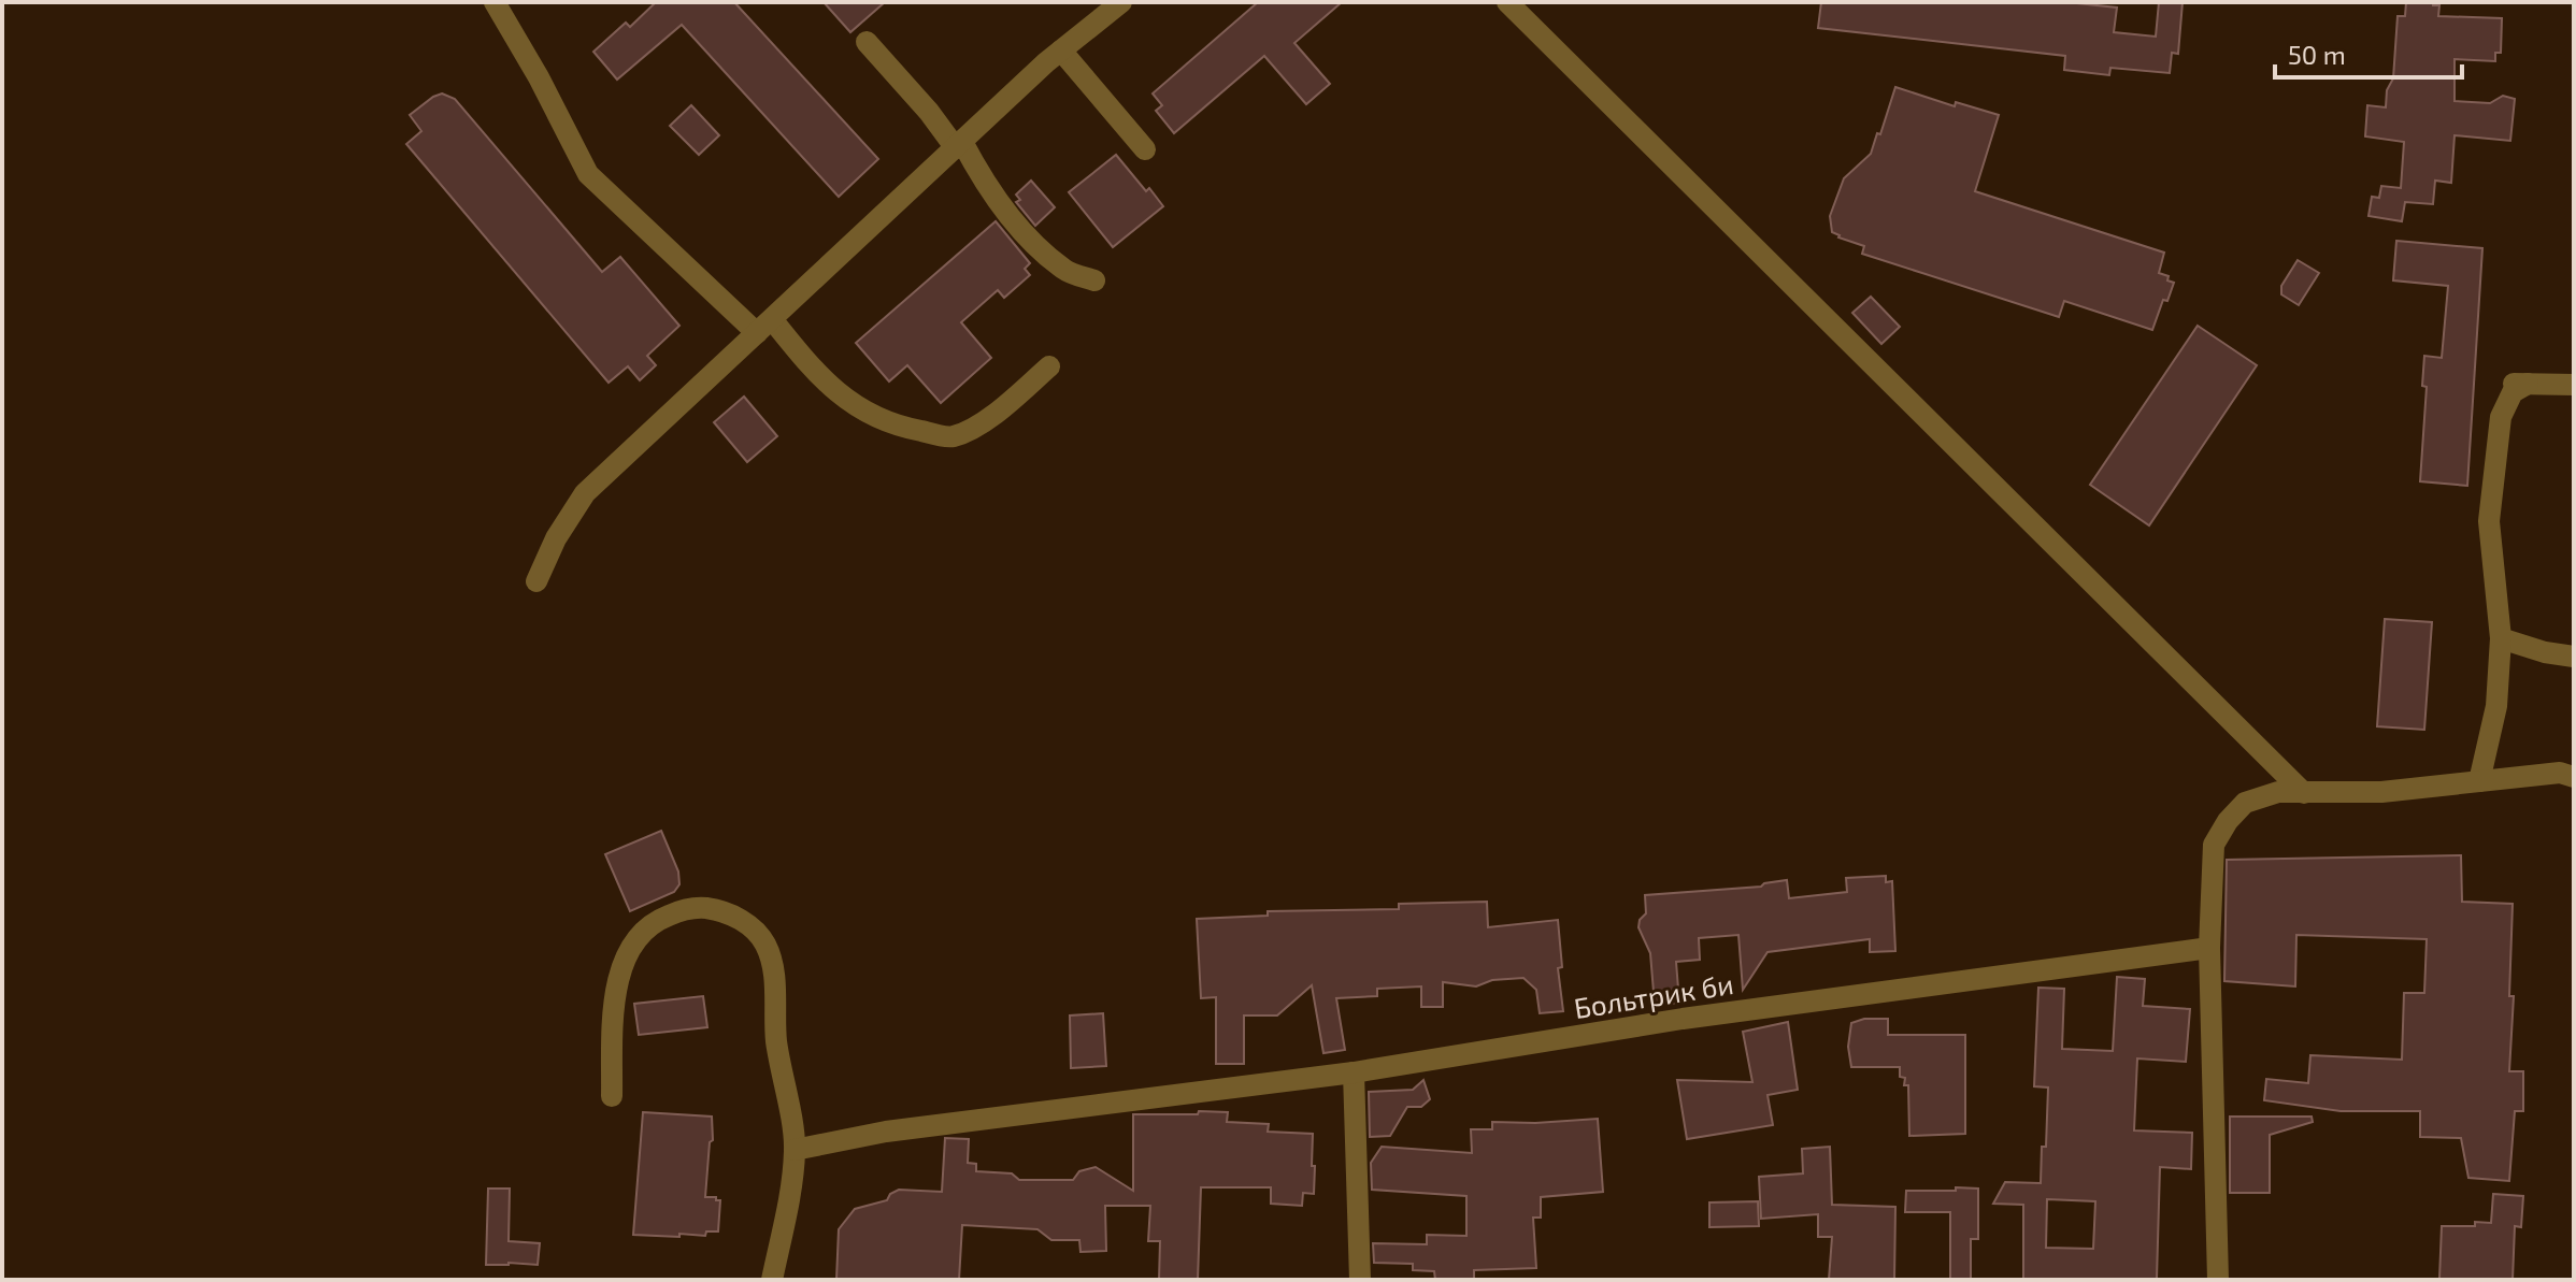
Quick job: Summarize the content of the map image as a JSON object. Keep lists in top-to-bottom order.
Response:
{
  "streets": {
    "street": ["Больтрик би"]
  },
  "scale_bar": "50 m"
}
